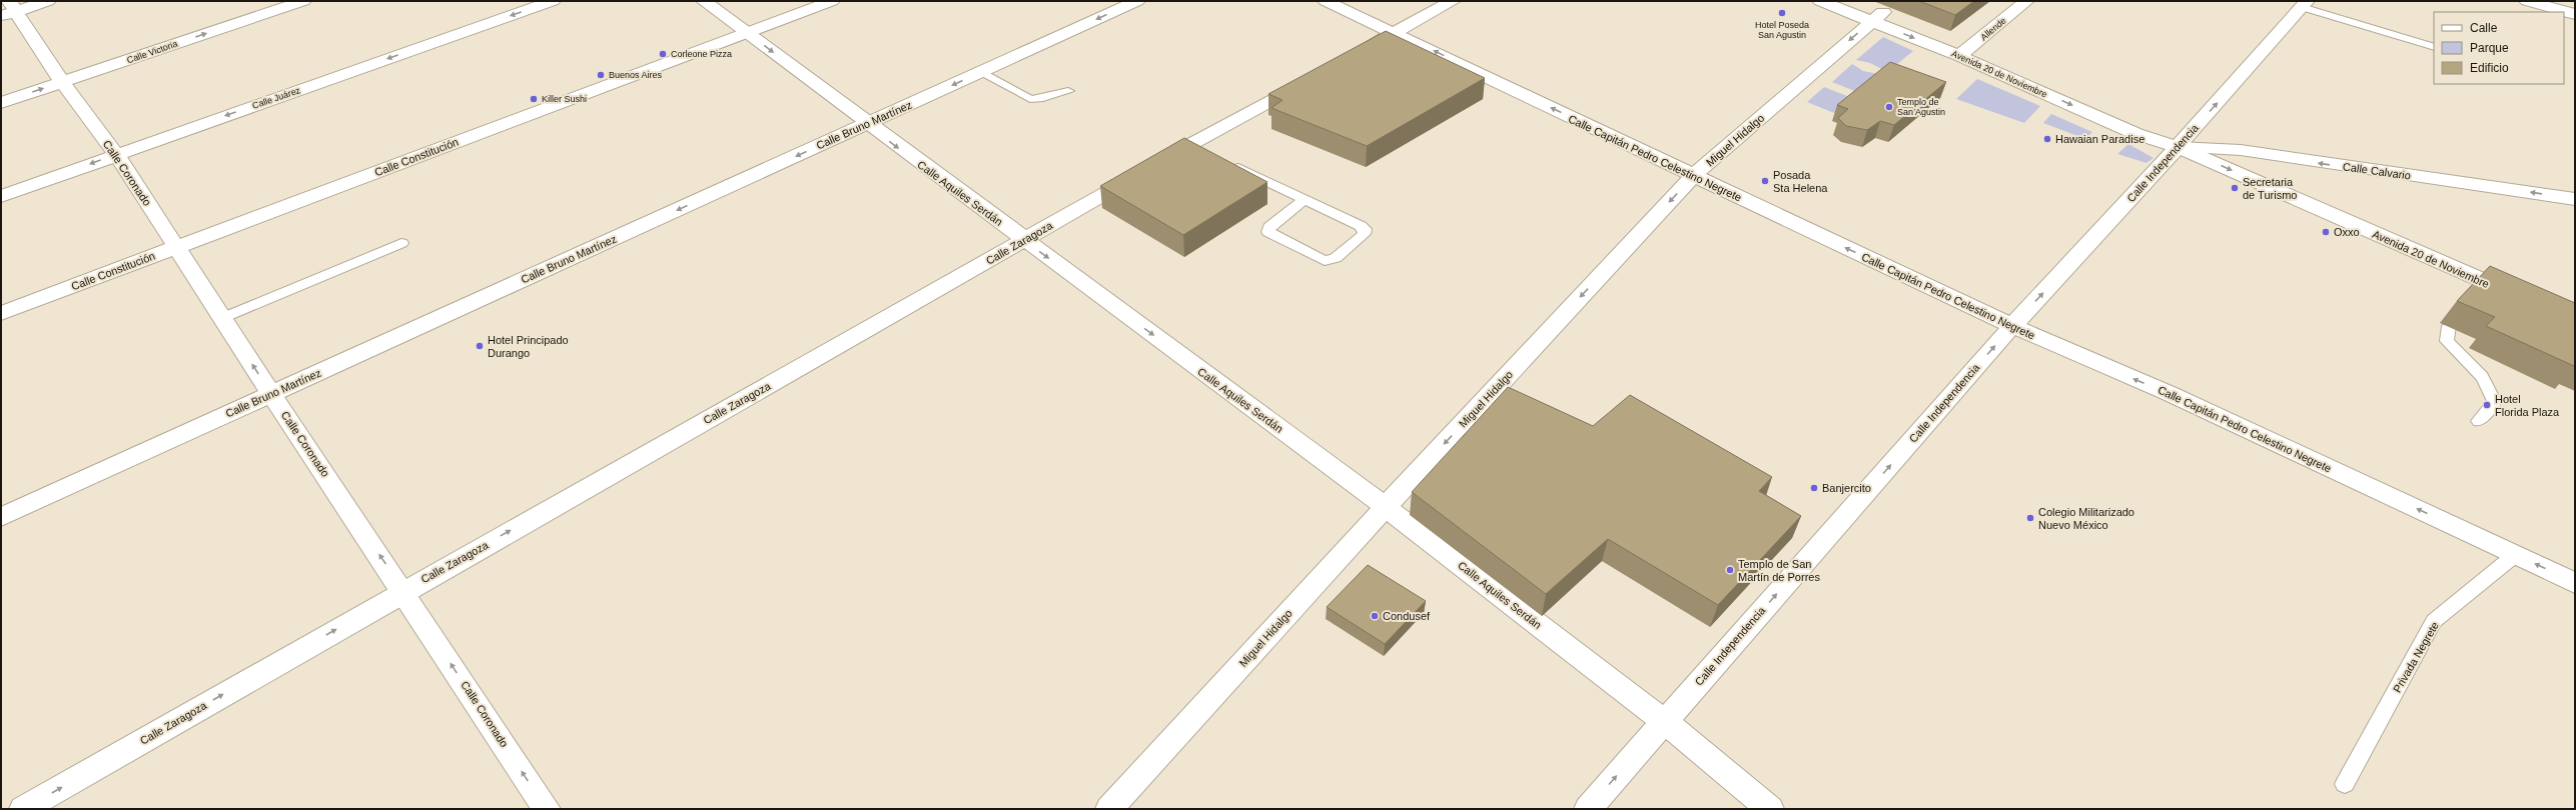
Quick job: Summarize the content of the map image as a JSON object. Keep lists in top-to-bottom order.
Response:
{
  "streets": {
    "street": [
      "Allende",
      "Calle Victoria",
      "Avenida 20 de Noviembre",
      "Calle Juárez",
      "Calle Bruno Martínez",
      "Miguel Hidalgo",
      "Calle Constitución",
      "Calle Capitán Pedro Celestino Negrete",
      "Calle Independencia",
      "Calle Calvario",
      "Calle Coronado",
      "Calle Aquiles Serdán",
      "Calle Zaragoza"
    ],
    "lane": ["Privada Negrete"]
  },
  "crossings": [
    ["Allende", "Avenida 20 de Noviembre"],
    ["Calle Victoria", "Calle Coronado"],
    ["Avenida 20 de Noviembre", "Miguel Hidalgo"],
    ["Avenida 20 de Noviembre", "Calle Independencia"],
    ["Avenida 20 de Noviembre", "Calle Calvario"],
    ["Calle Juárez", "Calle Coronado"],
    ["Calle Bruno Martínez", "Calle Coronado"],
    ["Calle Bruno Martínez", "Calle Aquiles Serdán"],
    ["Miguel Hidalgo", "Calle Capitán Pedro Celestino Negrete"],
    ["Miguel Hidalgo", "Calle Aquiles Serdán"],
    ["Calle Constitución", "Calle Coronado"],
    ["Calle Constitución", "Calle Aquiles Serdán"],
    ["Calle Capitán Pedro Celestino Negrete", "Calle Independencia"],
    ["Calle Capitán Pedro Celestino Negrete", "Privada Negrete"],
    ["Calle Independencia", "Calle Calvario"],
    ["Calle Independencia", "Calle Aquiles Serdán"],
    ["Calle Coronado", "Calle Zaragoza"],
    ["Calle Aquiles Serdán", "Calle Zaragoza"]
  ],
  "one_way": [
    "Calle Victoria",
    "Avenida 20 de Noviembre",
    "Calle Juárez",
    "Calle Bruno Martínez",
    "Miguel Hidalgo",
    "Calle Capitán Pedro Celestino Negrete",
    "Calle Independencia",
    "Calle Calvario",
    "Calle Coronado",
    "Calle Aquiles Serdán",
    "Calle Zaragoza"
  ],
  "places": [
    "Hotel Poseda San Agustin",
    "Corleone Pizza",
    "Buenos Aires",
    "Killer Sushi",
    "Templo de San Agustin",
    "Hawaian Paradise",
    "Posada Sta Helena",
    "Secretaria de Turismo",
    "Oxxo",
    "Hotel Principado Durango",
    "Hotel Florida Plaza",
    "Banjercito",
    "Colegio Militarizado Nuevo México",
    "Templo de San Martín de Porres",
    "Condusef"
  ],
  "legend": ["Calle", "Parque", "Edificio"]
}
